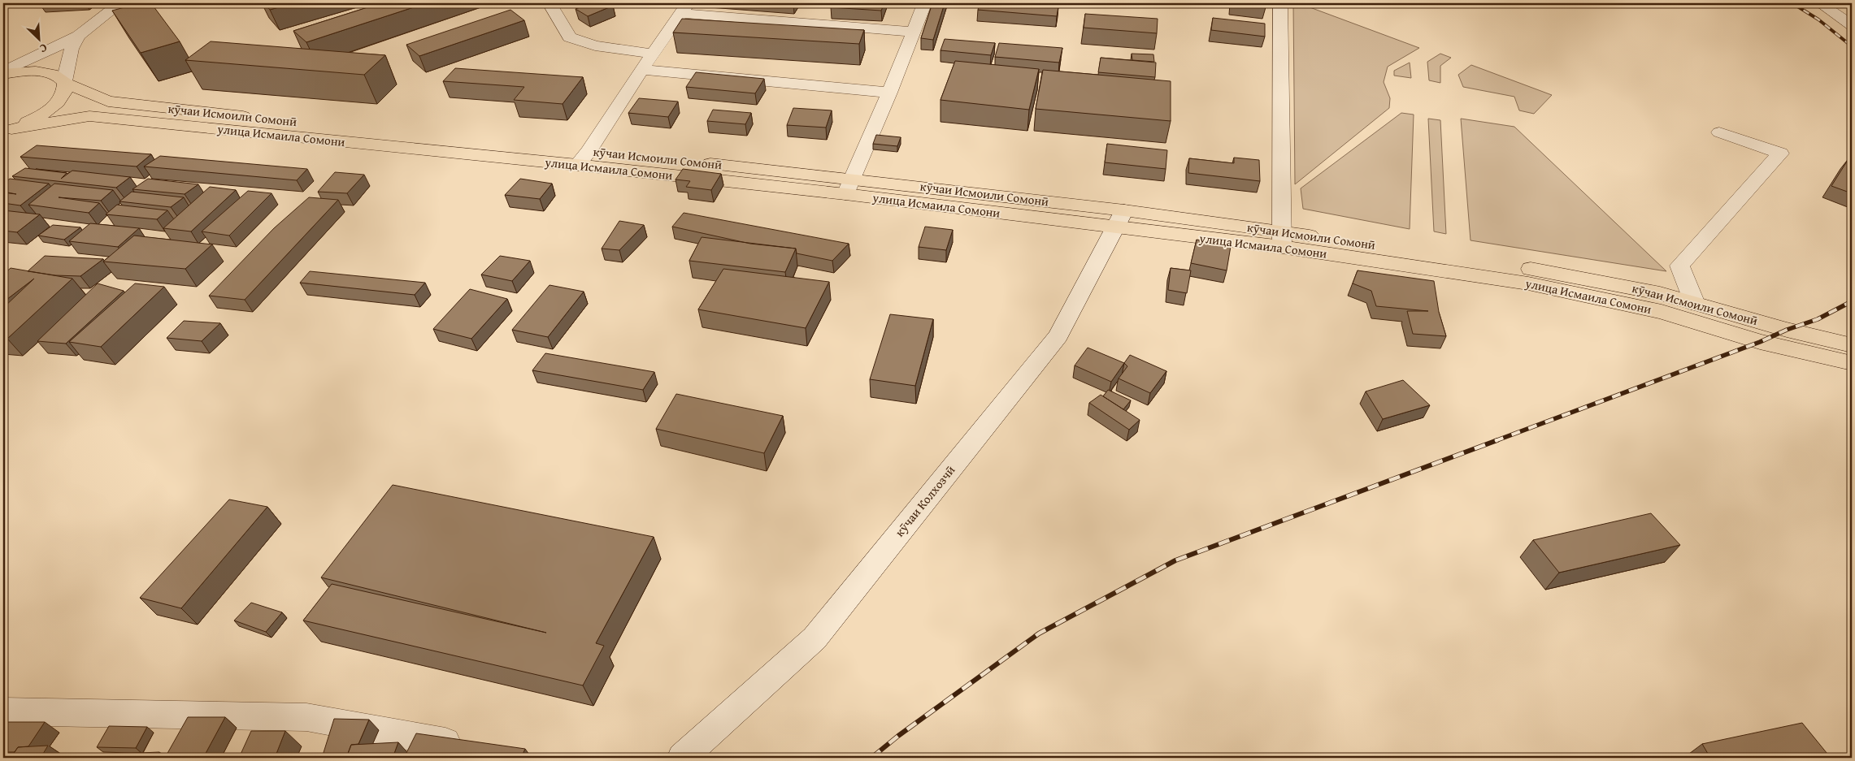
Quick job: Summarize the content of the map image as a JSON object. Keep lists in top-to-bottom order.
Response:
{
  "streets": {
    "main road": ["кӯчаи Исмоили Сомонӣ", "улица Исмаила Сомони"],
    "street": ["кӯчаи Колхозчӣ"]
  },
  "crossings": [
    ["кӯчаи Исмоили Сомонӣ", "улица Исмаила Сомони"],
    ["улица Исмаила Сомони", "кӯчаи Колхозчӣ"]
  ],
  "north": "bottom right"
}
